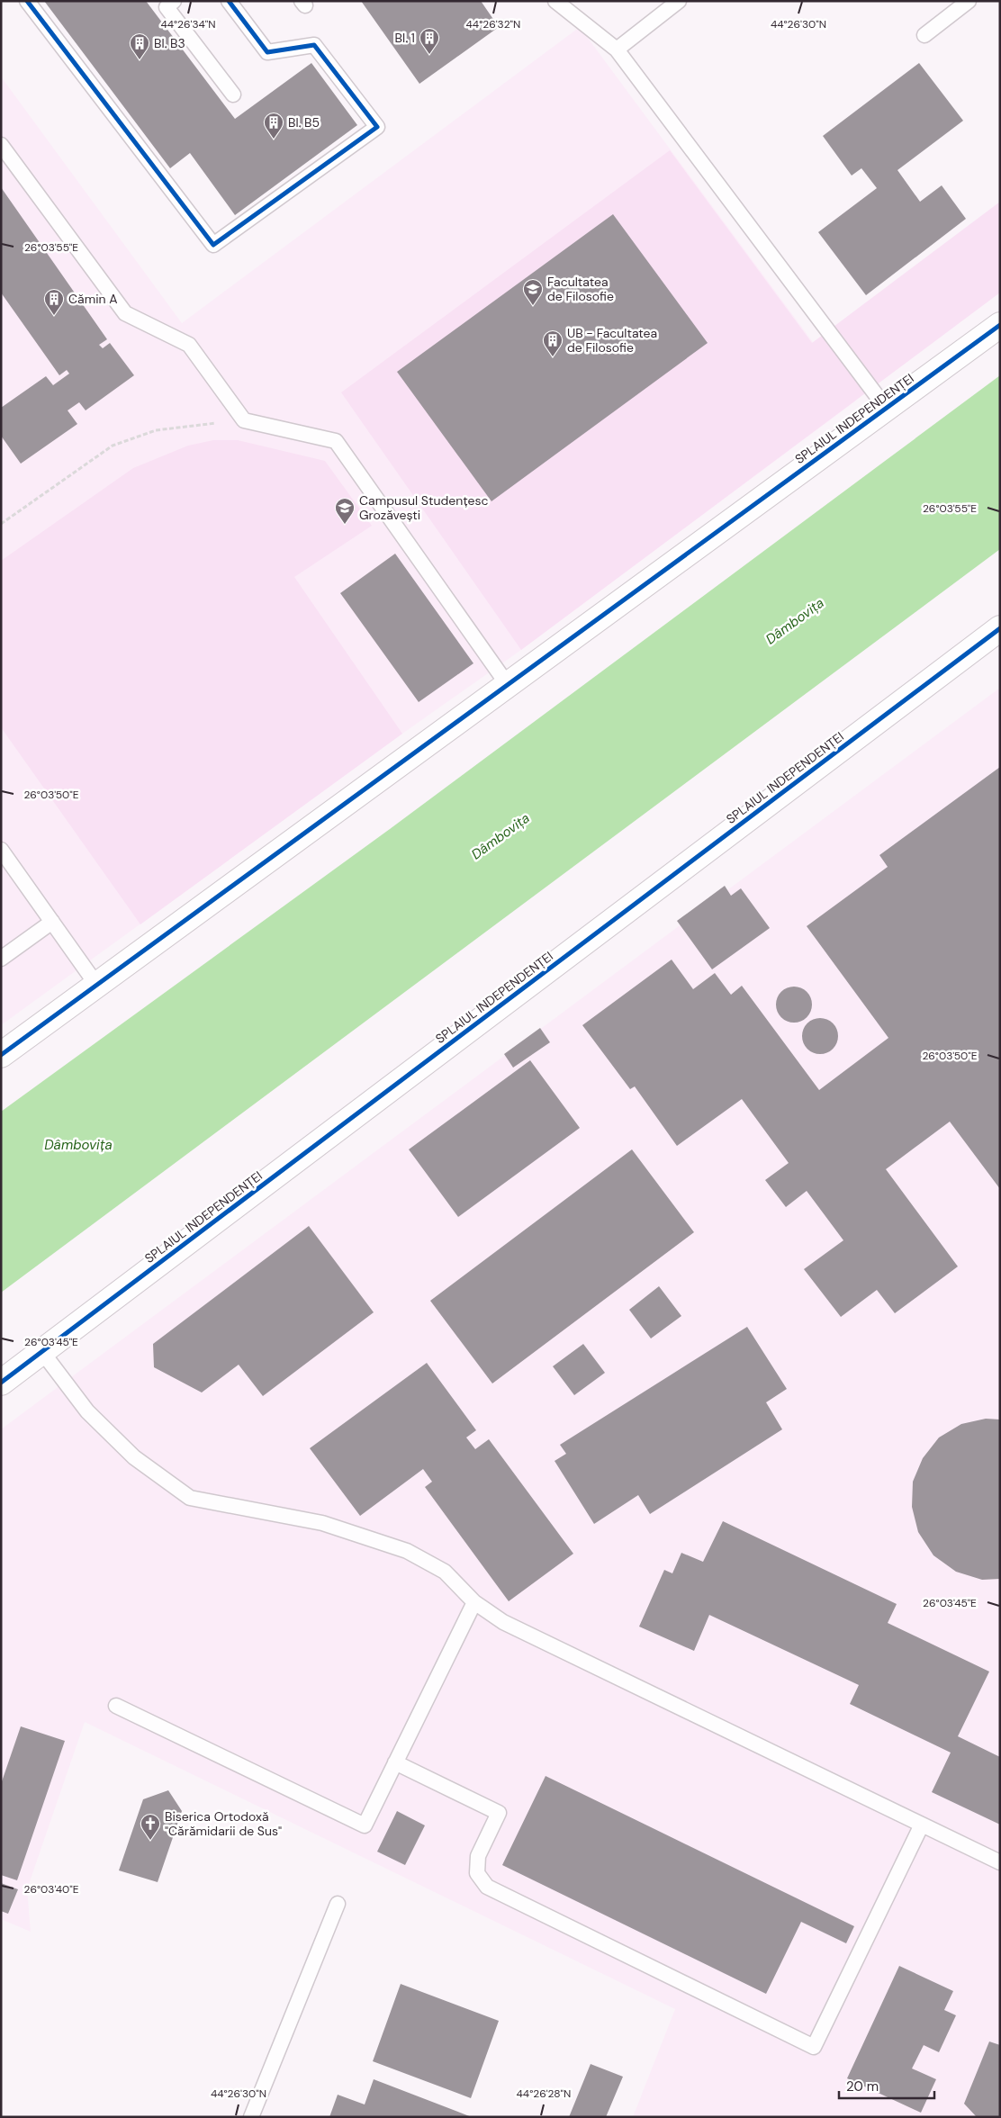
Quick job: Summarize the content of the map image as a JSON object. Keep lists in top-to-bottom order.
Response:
{
  "streets": {
    "main road": ["SPLAIUL INDEPENDENȚEI"]
  },
  "water": ["Dâmbovița"],
  "places": {
    "building": [
      "Bl. 1",
      "Bl. B3",
      "Bl. B5",
      "Cămin A",
      "UB - Facultatea de Filosofie"
    ],
    "school or university": ["Facultatea de Filosofie", "Campusul Studențesc Grozăvești"],
    "church": ["Biserica Ortodoxă \"Cărămidarii de Sus\""]
  },
  "scale_bar": "20 m",
  "coordinates": [
    "44°26'34\"N",
    "44°26'32\"N",
    "44°26'30\"N",
    "26°03'55\"E",
    "26°03'50\"E",
    "26°03'45\"E",
    "26°03'40\"E",
    "44°26'28\"N"
  ]
}
